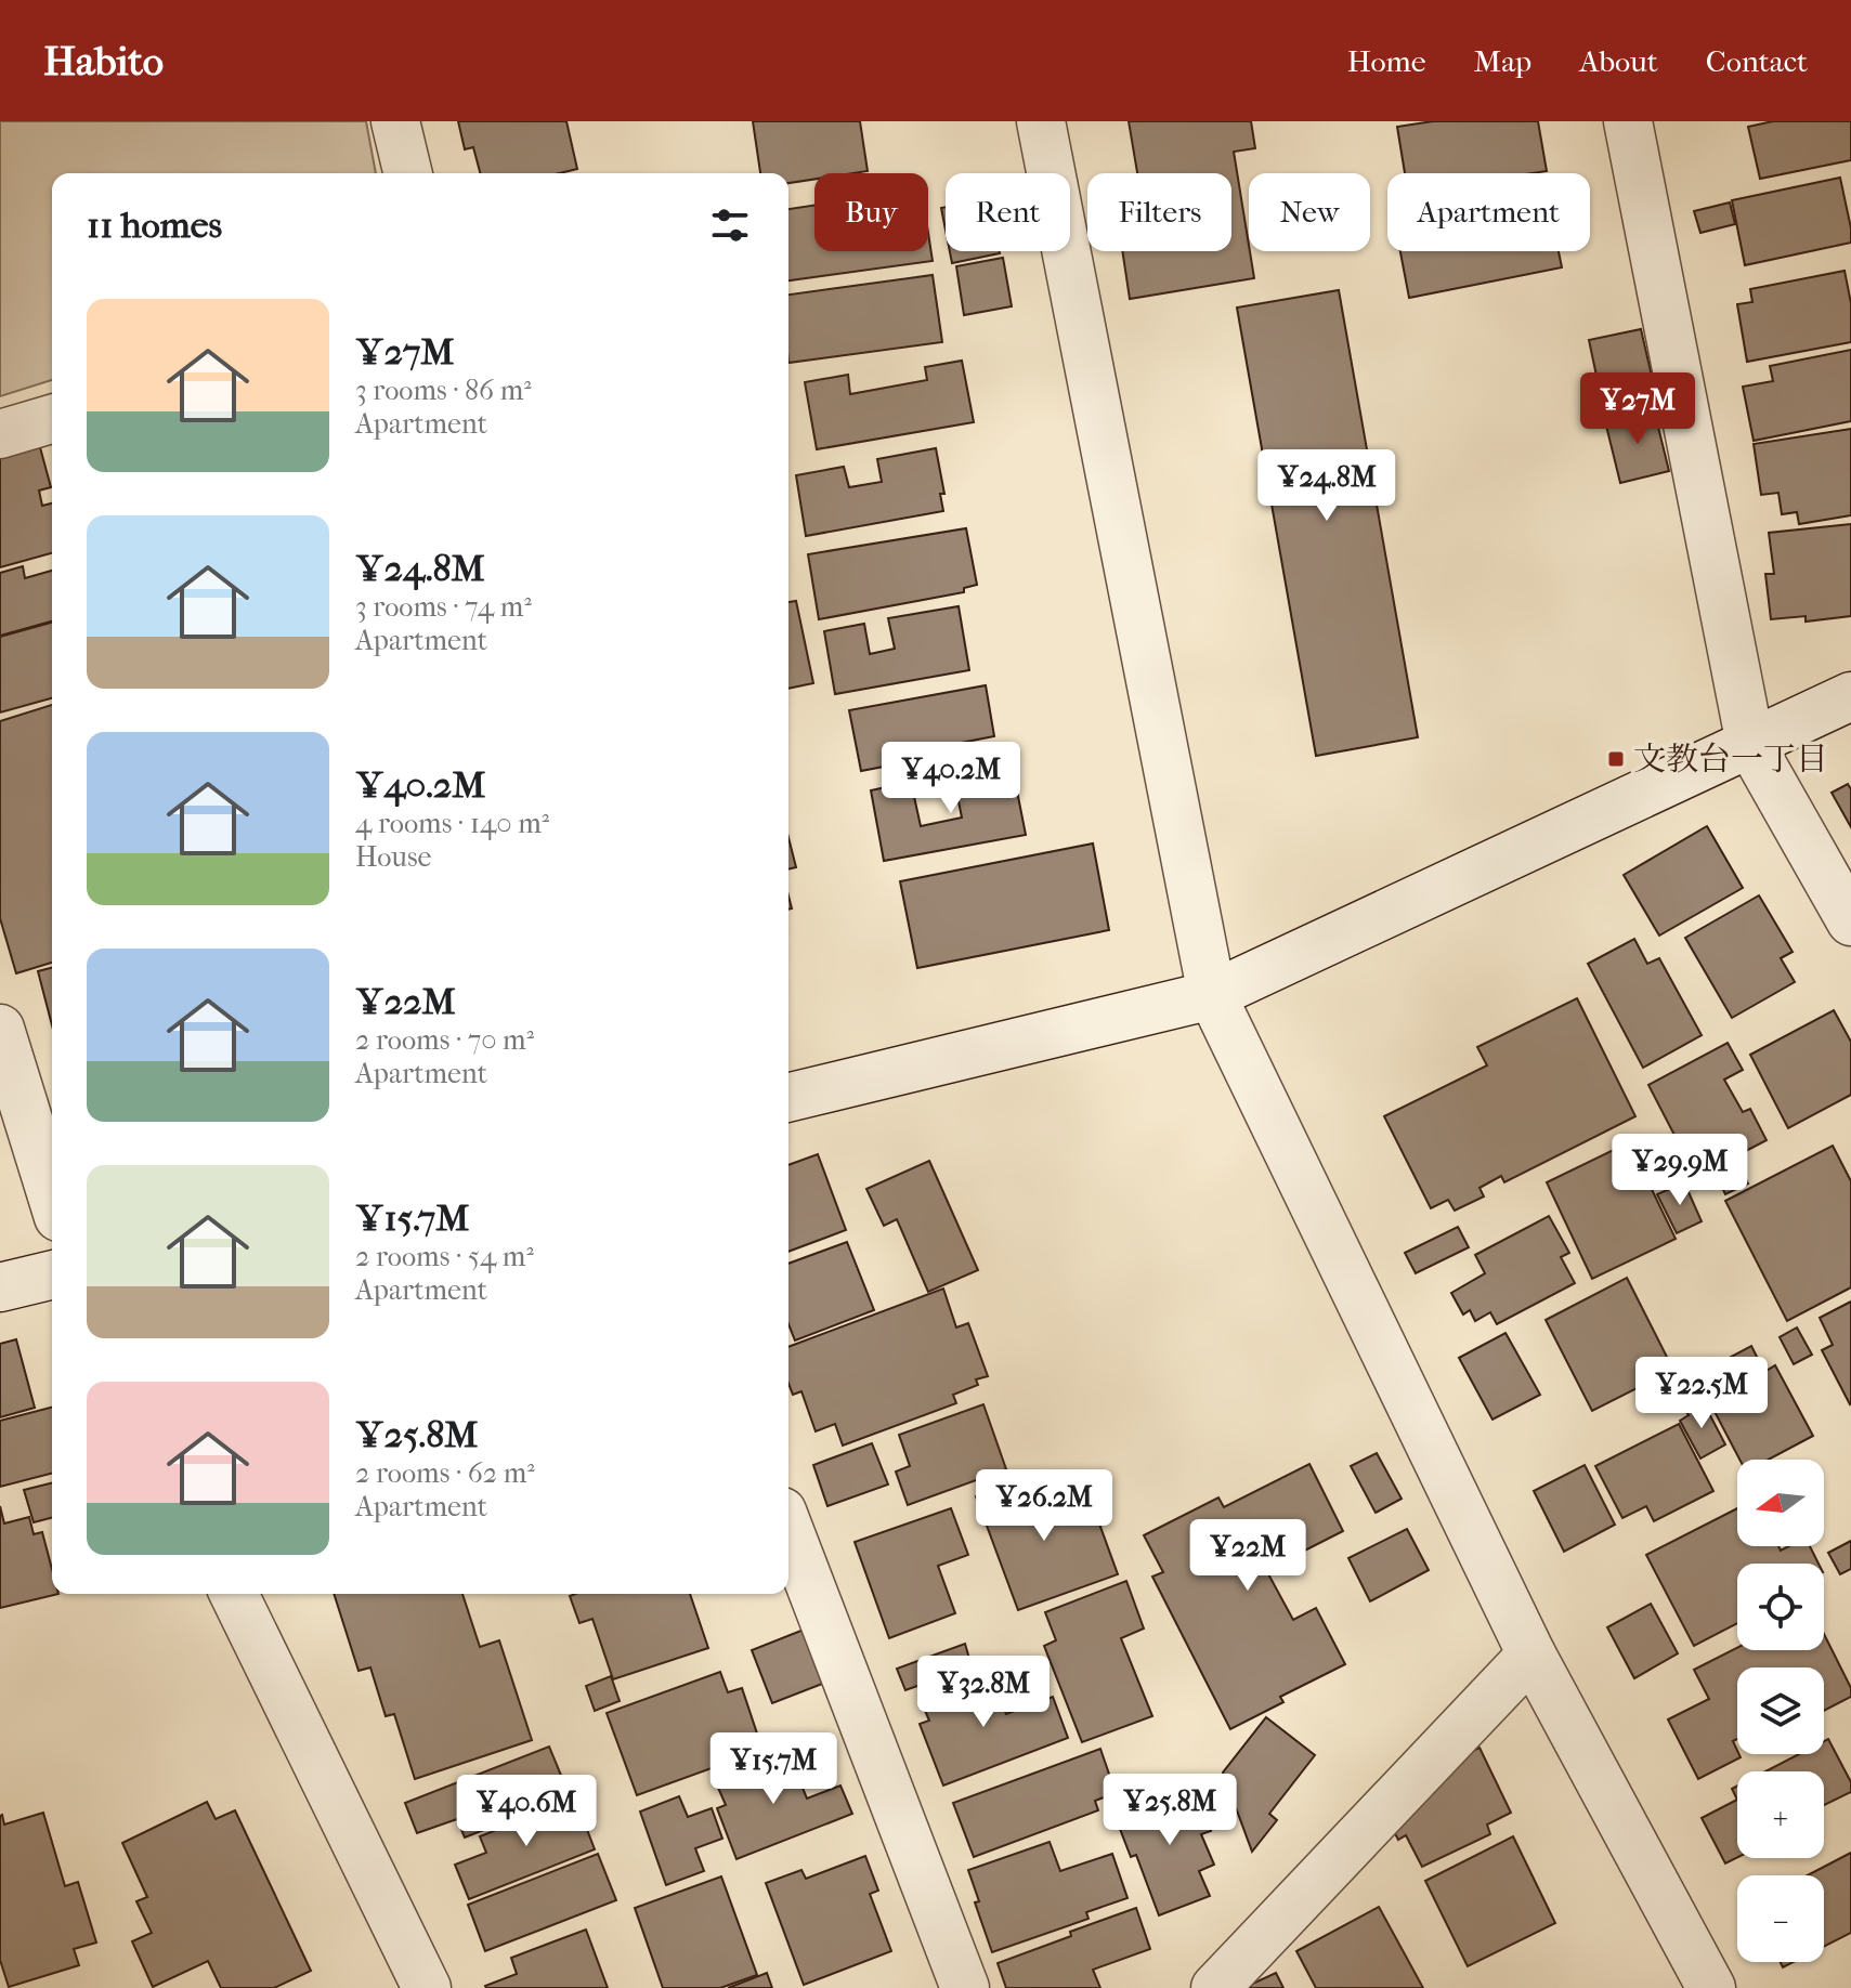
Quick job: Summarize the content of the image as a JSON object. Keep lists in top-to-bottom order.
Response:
{
  "places": {
    "transit": ["文教台一丁目"]
  },
  "north": "left",
  "page": {
    "header": "Habito",
    "nav": [
      "Home",
      "Map",
      "About",
      "Contact"
    ],
    "chip": [
      "Buy",
      "Rent",
      "Filters",
      "New",
      "Apartment"
    ],
    "heading": "11 homes",
    "list": [
      {
        "name": "¥27M",
        "note": "3 rooms · 86 m² · Apartment"
      },
      {
        "name": "¥24.8M",
        "note": "3 rooms · 74 m² · Apartment"
      },
      {
        "name": "¥40.2M",
        "note": "4 rooms · 140 m² · House"
      },
      {
        "name": "¥22M",
        "note": "2 rooms · 70 m² · Apartment"
      },
      {
        "name": "¥15.7M",
        "note": "2 rooms · 54 m² · Apartment"
      },
      {
        "name": "¥25.8M",
        "note": "2 rooms · 62 m² · Apartment"
      }
    ],
    "price": [
      "¥27M",
      "¥24.8M",
      "¥40.2M",
      "¥29.9M",
      "¥22.5M",
      "¥26.2M",
      "¥22M",
      "¥32.8M",
      "¥15.7M",
      "¥25.8M",
      "¥40.6M"
    ],
    "map_buttons": ["+", "−"]
  }
}
